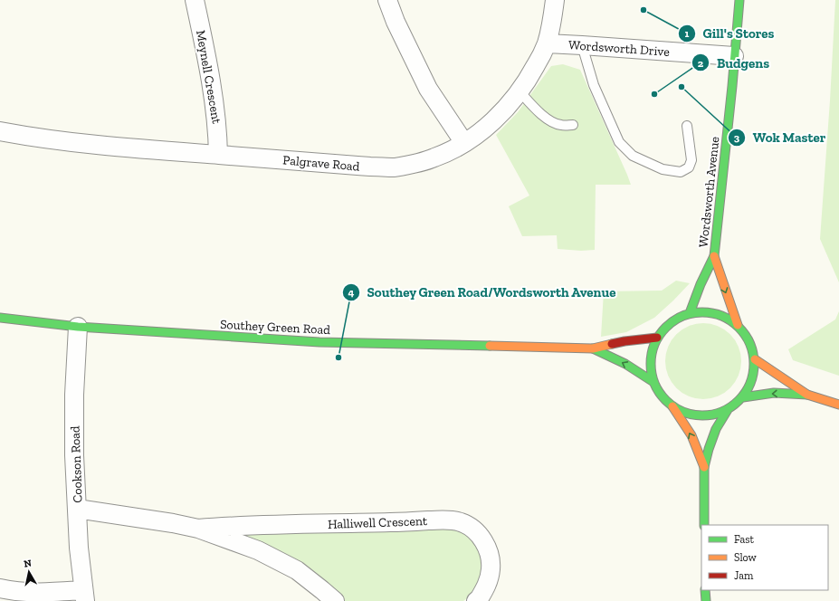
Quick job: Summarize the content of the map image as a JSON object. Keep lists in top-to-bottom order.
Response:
{
  "streets": {
    "street": [
      "Wordsworth Drive",
      "Meynell Crescent",
      "Palgrave Road",
      "Wordsworth Avenue",
      "Southey Green Road",
      "Cookson Road",
      "Halliwell Crescent"
    ]
  },
  "crossings": [
    ["Wordsworth Drive", "Palgrave Road"],
    ["Wordsworth Drive", "Wordsworth Avenue"],
    ["Meynell Crescent", "Palgrave Road"],
    ["Wordsworth Avenue", "Southey Green Road"],
    ["Southey Green Road", "Cookson Road"],
    ["Cookson Road", "Halliwell Crescent"]
  ],
  "places": [
    "Gill's Stores",
    "Wok Master",
    "Budgens",
    "Southey Green Road/Wordsworth Avenue"
  ],
  "legend": ["Fast", "Slow", "Jam"],
  "north": "top"
}
